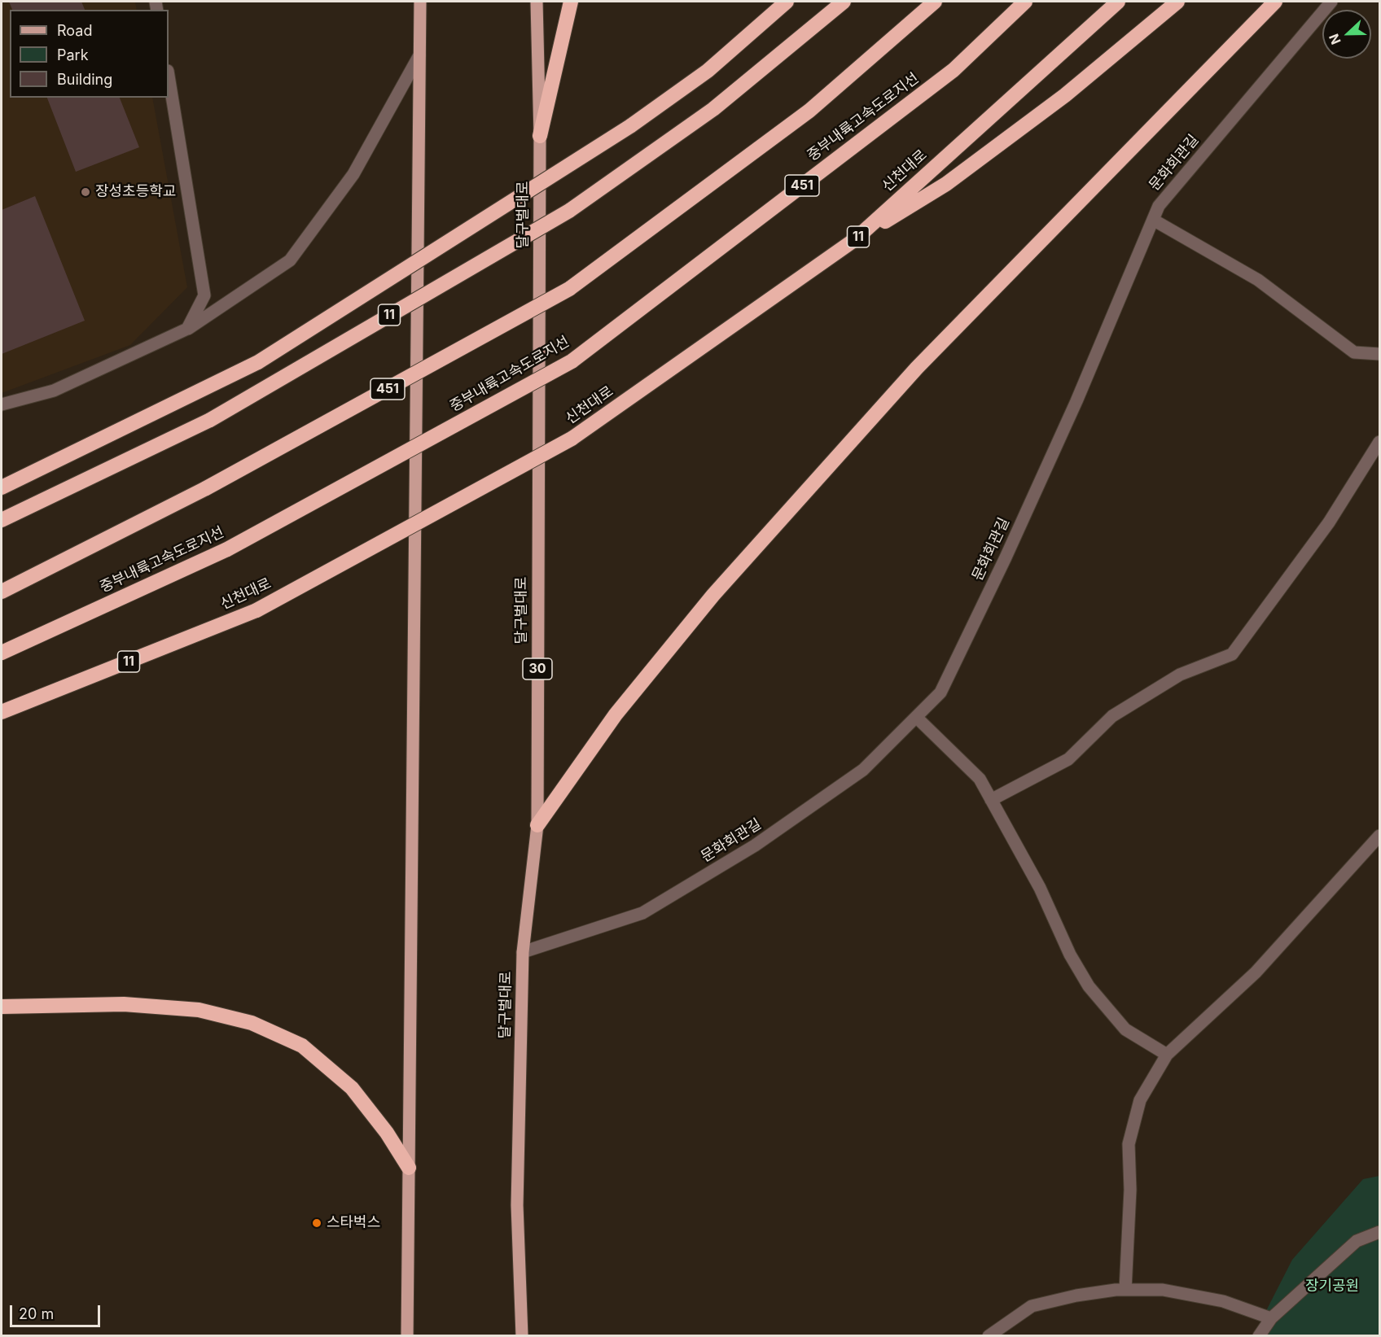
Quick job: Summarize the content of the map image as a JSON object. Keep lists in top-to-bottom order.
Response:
{
  "streets": {
    "highway": [
      "중부내륙고속도로지선",
      "신천대로",
      "451",
      "11"
    ],
    "main road": ["달구벌대로", "30"],
    "street": ["문화회관길"]
  },
  "crossings": [
    ["문화회관길", "달구벌대로"]
  ],
  "parks": ["장기공원"],
  "places": ["장성초등학교", "스타벅스"],
  "legend": ["Road", "Park", "Building"],
  "scale_bar": "20 m",
  "north": "left"
}
